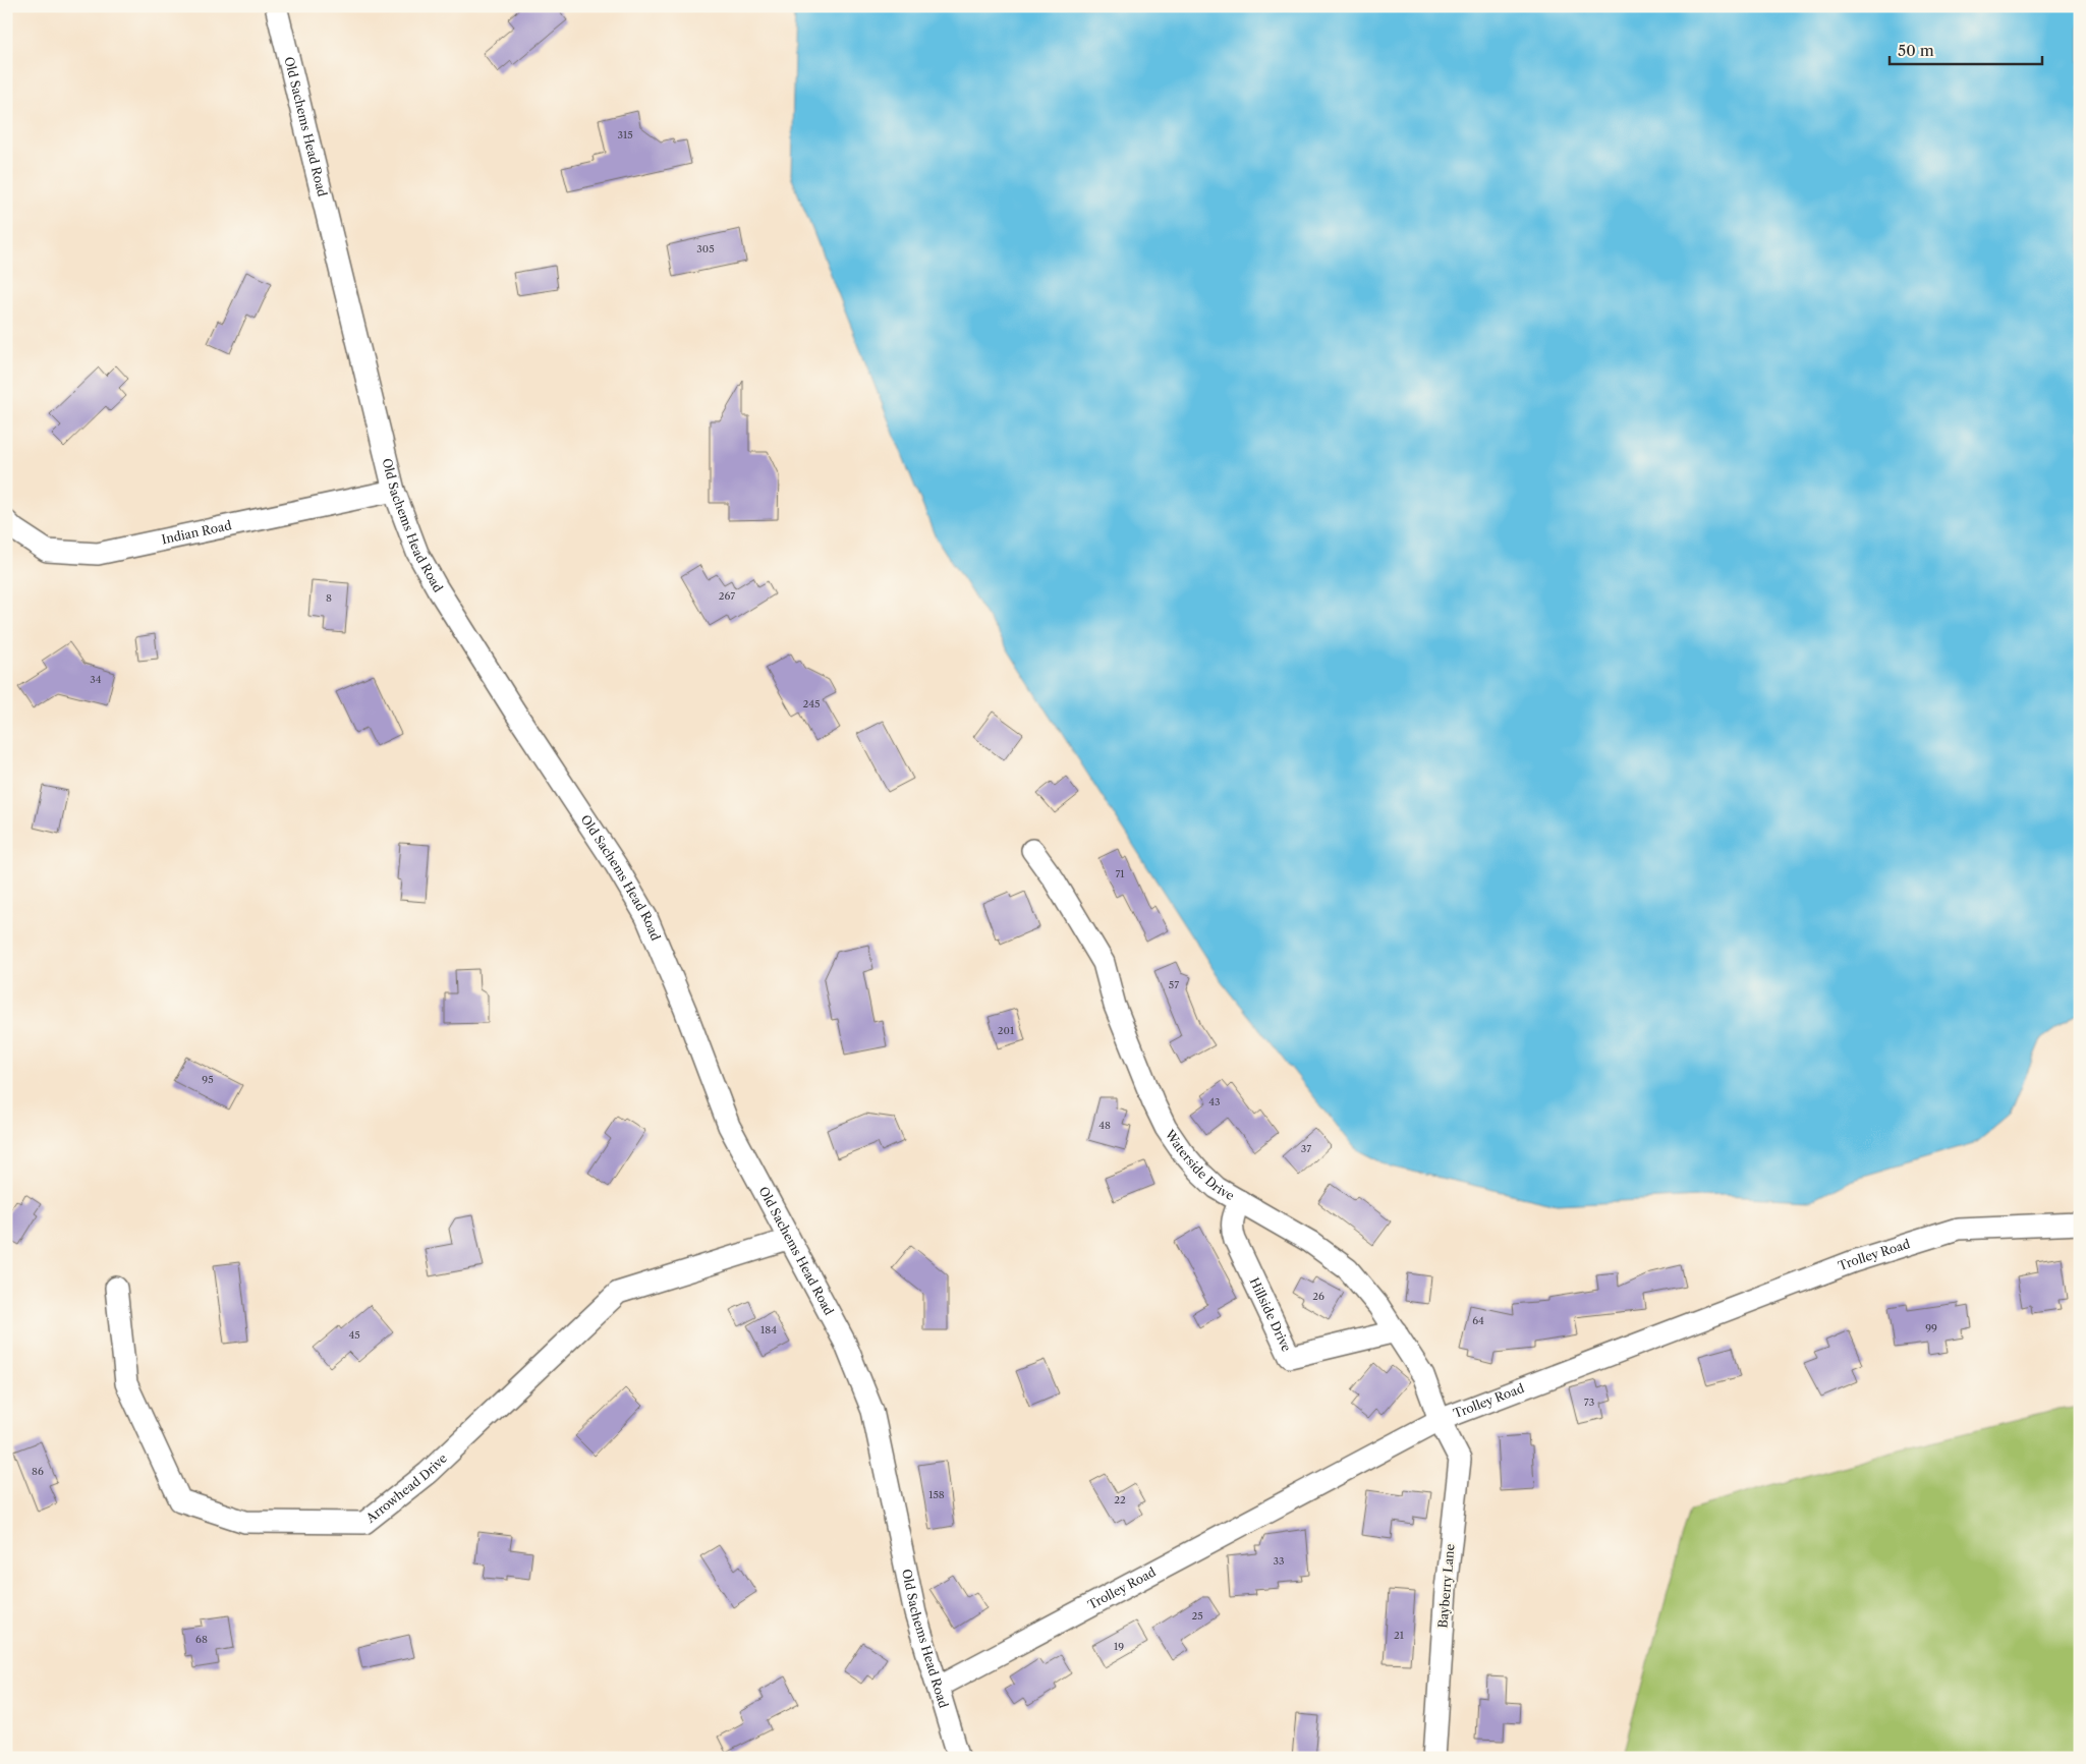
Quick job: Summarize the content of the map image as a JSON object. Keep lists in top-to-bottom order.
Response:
{
  "streets": {
    "street": [
      "Old Sachems Head Road",
      "Indian Road",
      "Waterside Drive",
      "Trolley Road",
      "Hillside Drive",
      "Arrowhead Drive",
      "Bayberry Lane"
    ]
  },
  "crossings": [
    ["Old Sachems Head Road", "Indian Road"],
    ["Old Sachems Head Road", "Trolley Road"],
    ["Old Sachems Head Road", "Arrowhead Drive"],
    ["Waterside Drive", "Trolley Road"],
    ["Waterside Drive", "Hillside Drive"],
    ["Waterside Drive", "Bayberry Lane"],
    ["Trolley Road", "Bayberry Lane"]
  ],
  "house_numbers": [
    "315",
    "305",
    "267",
    "8",
    "34",
    "245",
    "71",
    "57",
    "201",
    "95",
    "43",
    "48",
    "37",
    "26",
    "64",
    "99",
    "184",
    "45",
    "73",
    "86",
    "158",
    "22",
    "33",
    "25",
    "21",
    "68",
    "19"
  ],
  "scale_bar": "50 m"
}
